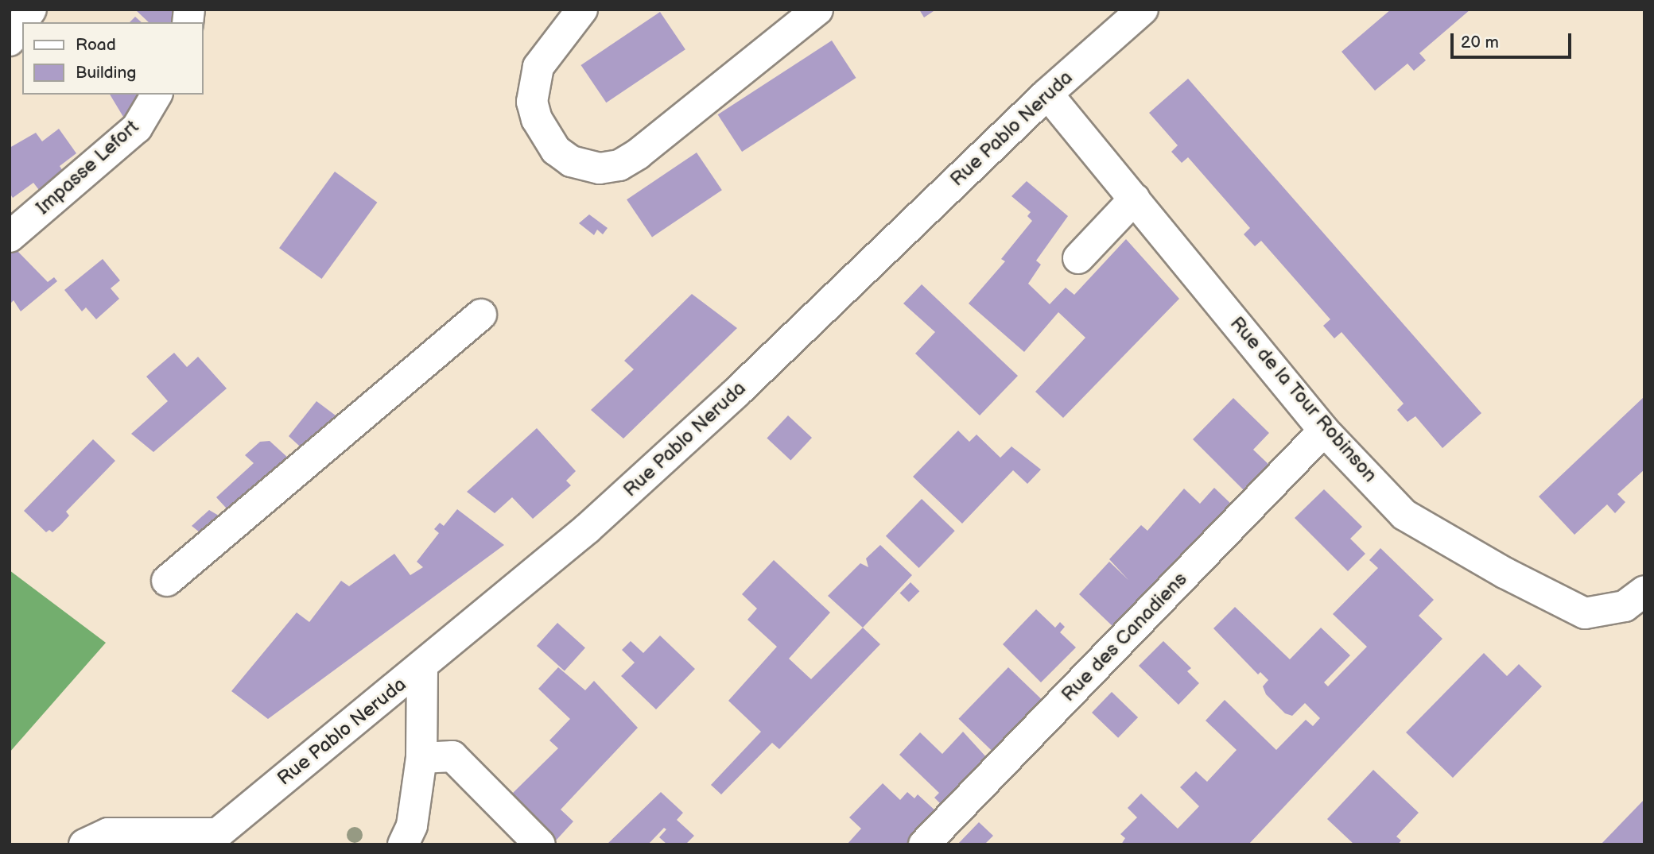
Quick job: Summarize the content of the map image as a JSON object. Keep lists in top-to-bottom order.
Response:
{
  "streets": {
    "street": [
      "Rue Pablo Neruda",
      "Impasse Lefort",
      "Rue de la Tour Robinson",
      "Rue des Canadiens"
    ]
  },
  "crossings": [
    ["Rue Pablo Neruda", "Rue de la Tour Robinson"],
    ["Rue de la Tour Robinson", "Rue des Canadiens"]
  ],
  "legend": ["Road", "Building"],
  "scale_bar": "20 m"
}
